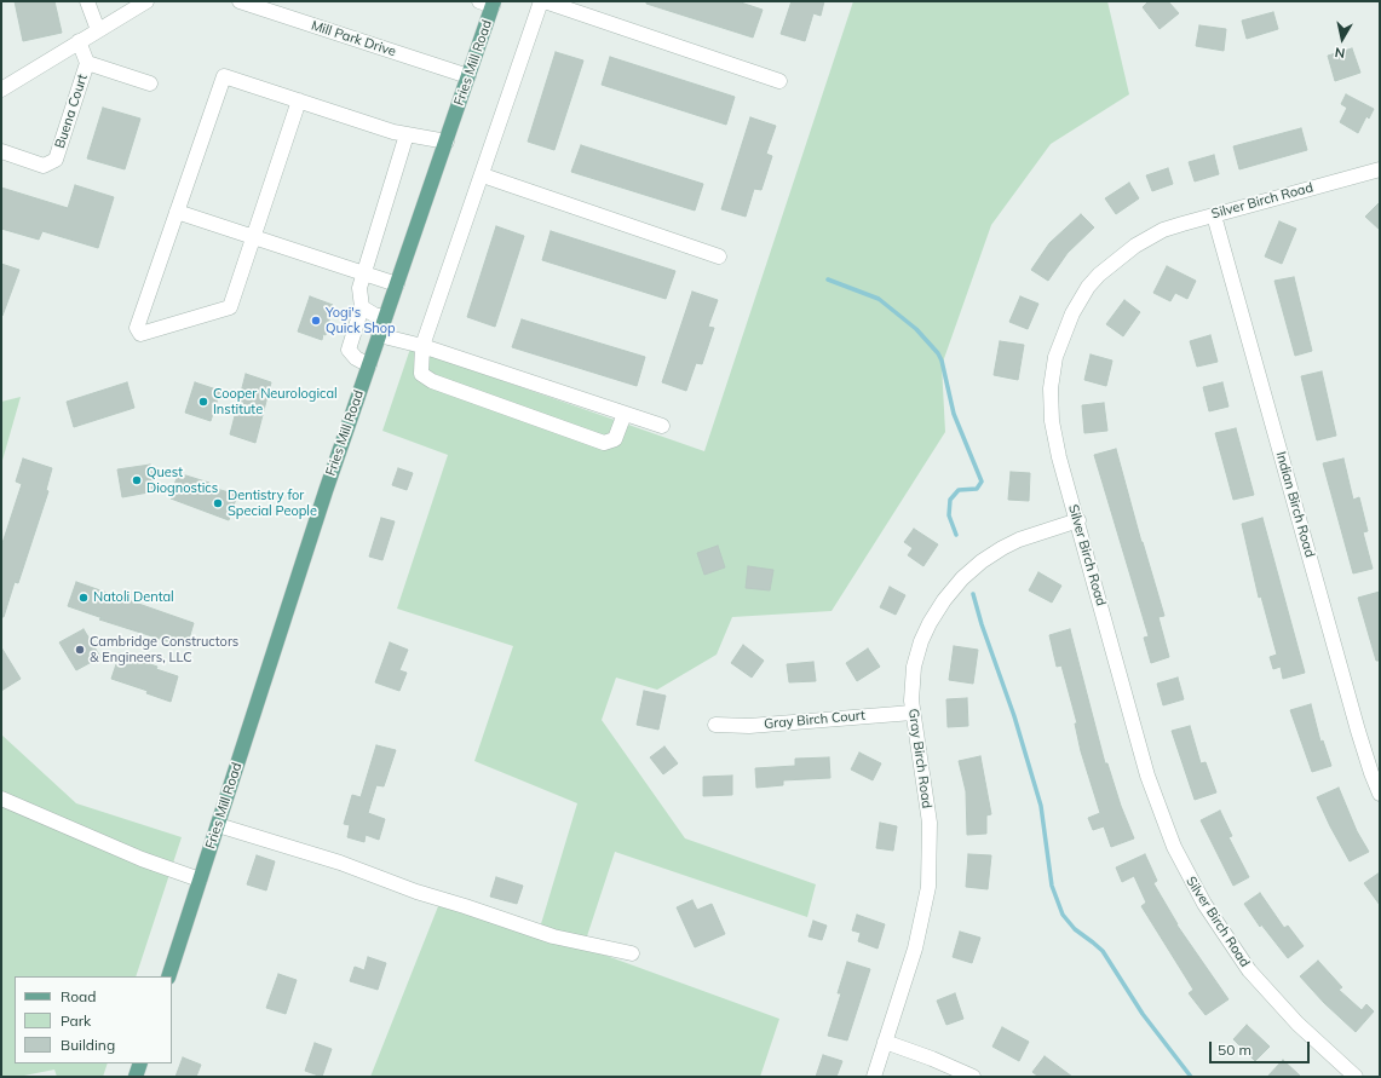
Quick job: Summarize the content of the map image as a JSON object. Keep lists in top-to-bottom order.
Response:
{
  "streets": {
    "main road": ["Fries Mill Road"],
    "street": [
      "Mill Park Drive",
      "Buena Court",
      "Silver Birch Road",
      "Indian Birch Road",
      "Gray Birch Court",
      "Gray Birch Road"
    ]
  },
  "crossings": [
    ["Mill Park Drive", "Fries Mill Road"],
    ["Silver Birch Road", "Indian Birch Road"],
    ["Silver Birch Road", "Gray Birch Road"],
    ["Gray Birch Court", "Gray Birch Road"]
  ],
  "places": [
    "Yogi's Quick Shop",
    "Cooper Neurological Institute",
    "Quest Diognostics",
    "Dentistry for Special People",
    "Natoli Dental",
    "Cambridge Constructors & Engineers, LLC"
  ],
  "legend": ["Road", "Park", "Building"],
  "scale_bar": "50 m",
  "north": "bottom"
}
